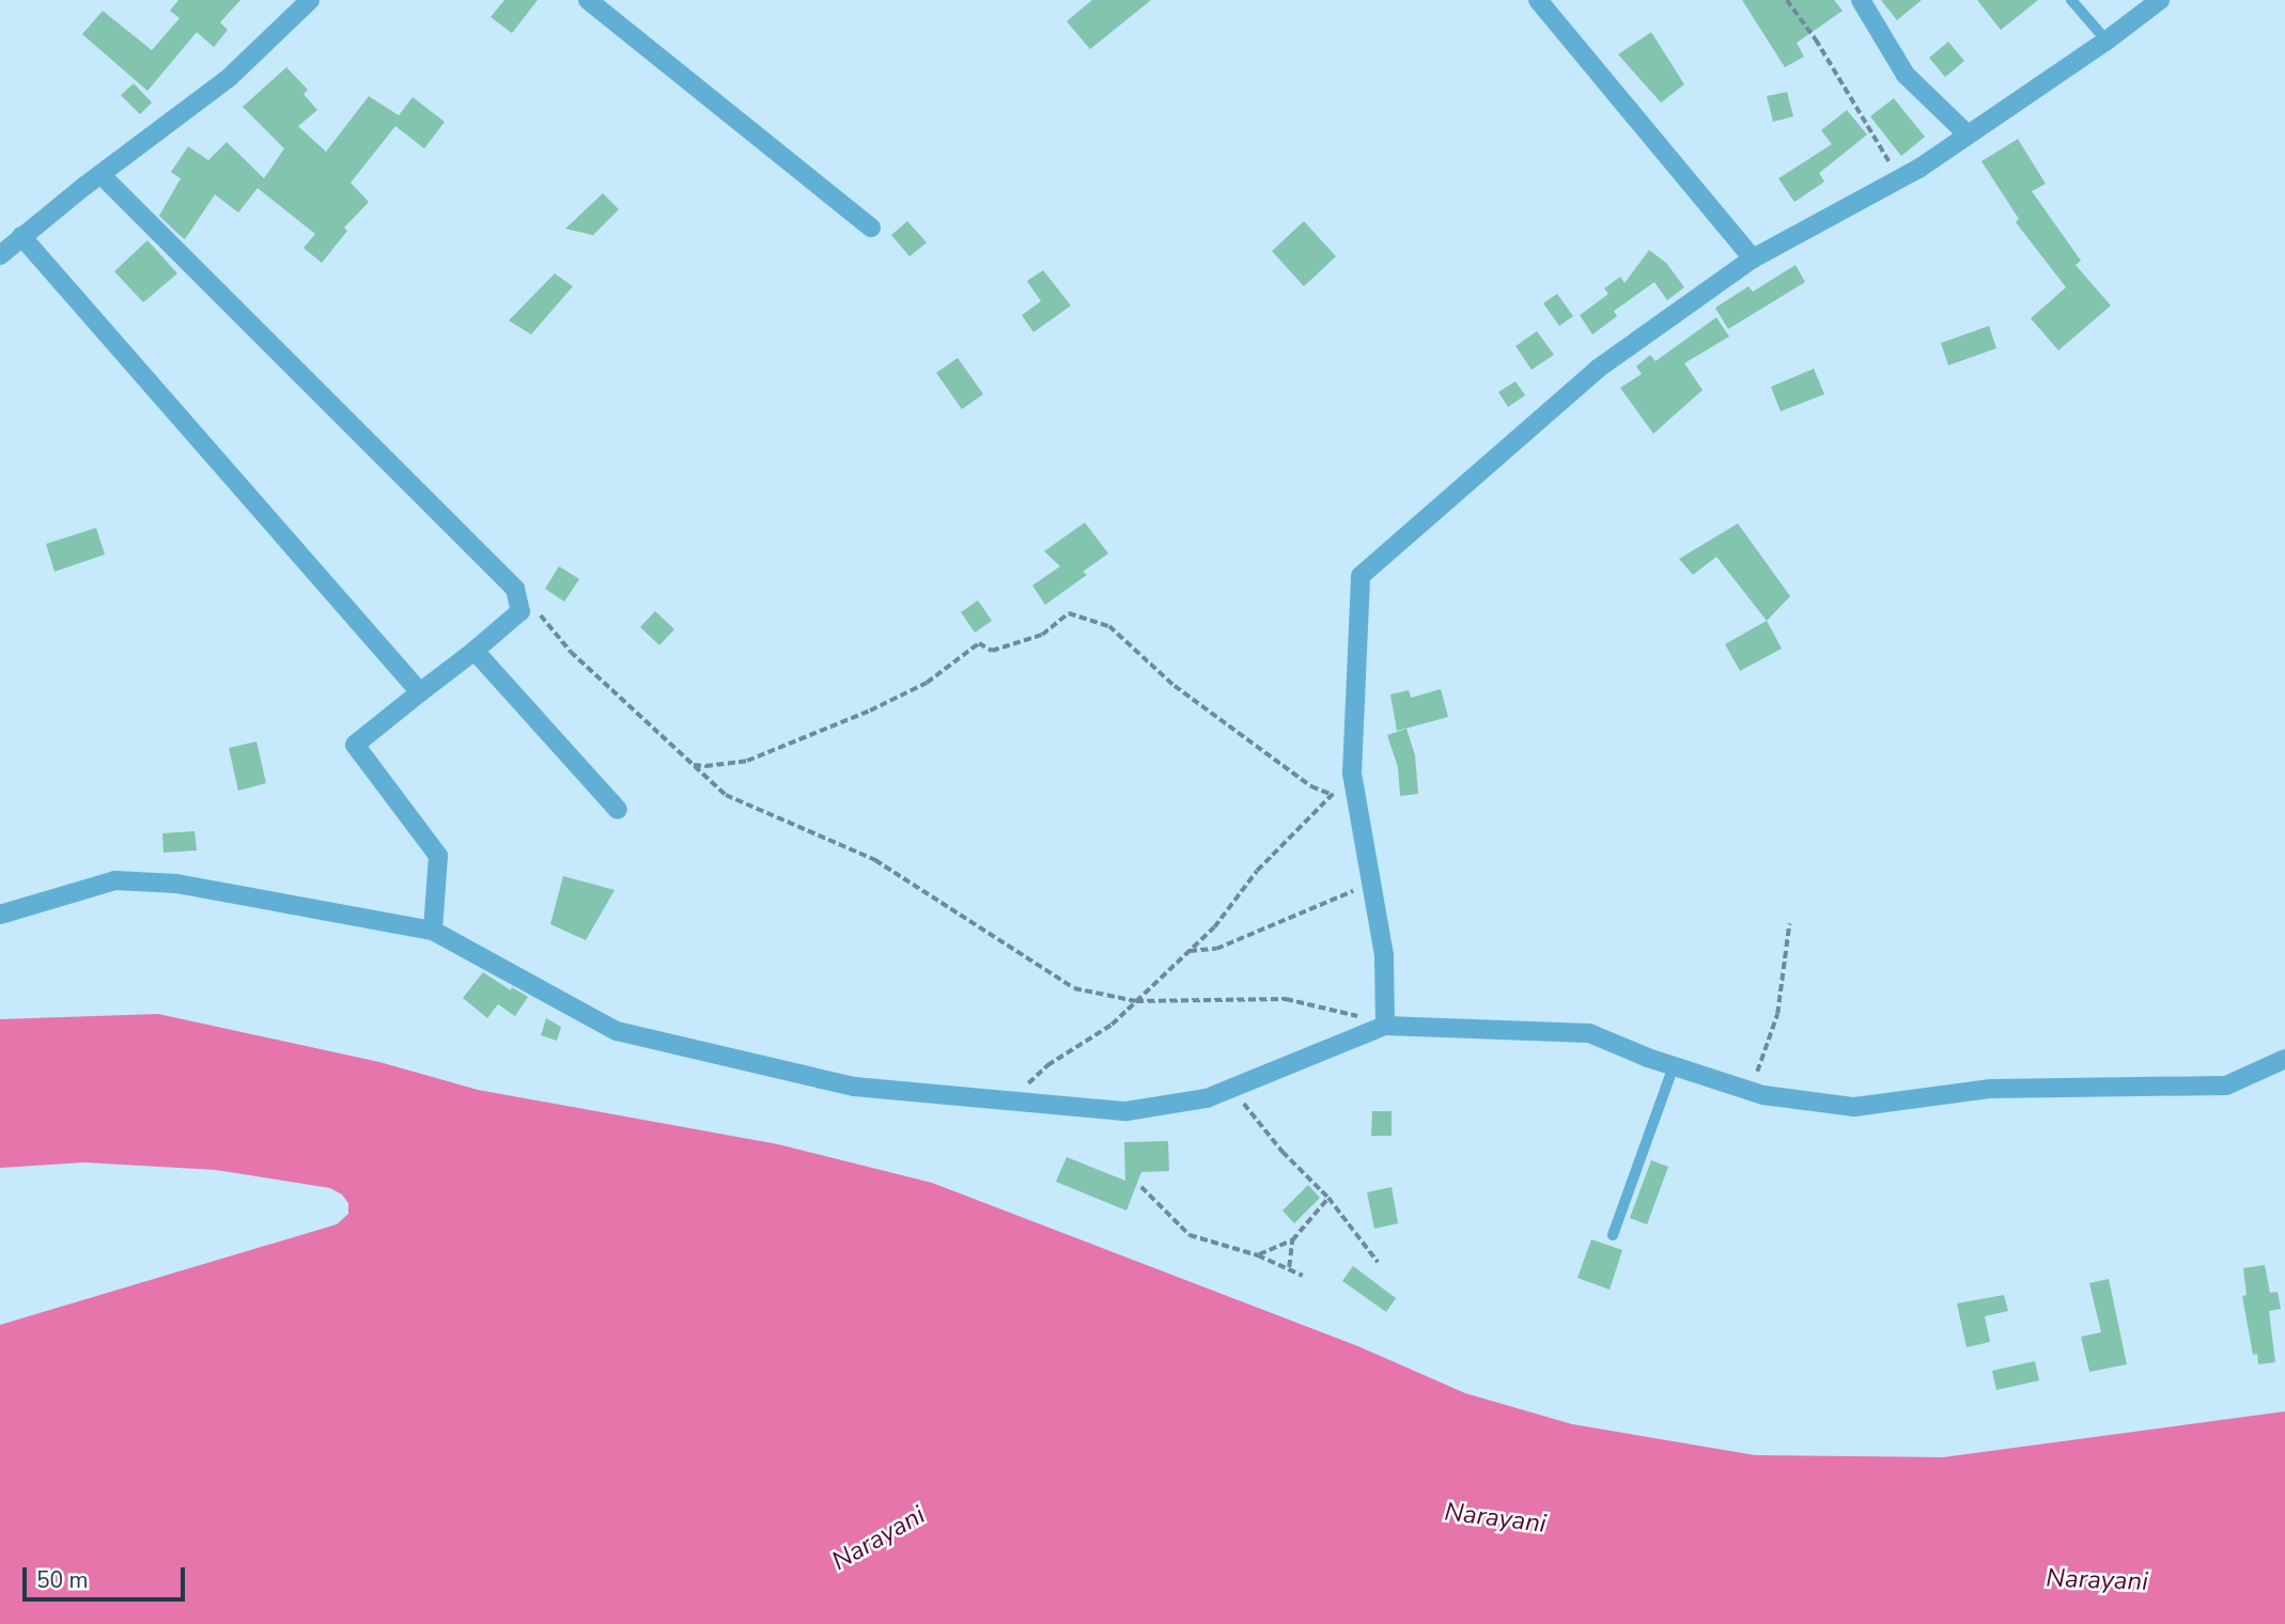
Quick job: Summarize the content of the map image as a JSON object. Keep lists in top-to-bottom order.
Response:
{
  "water": ["Narayani"],
  "scale_bar": "50 m"
}
